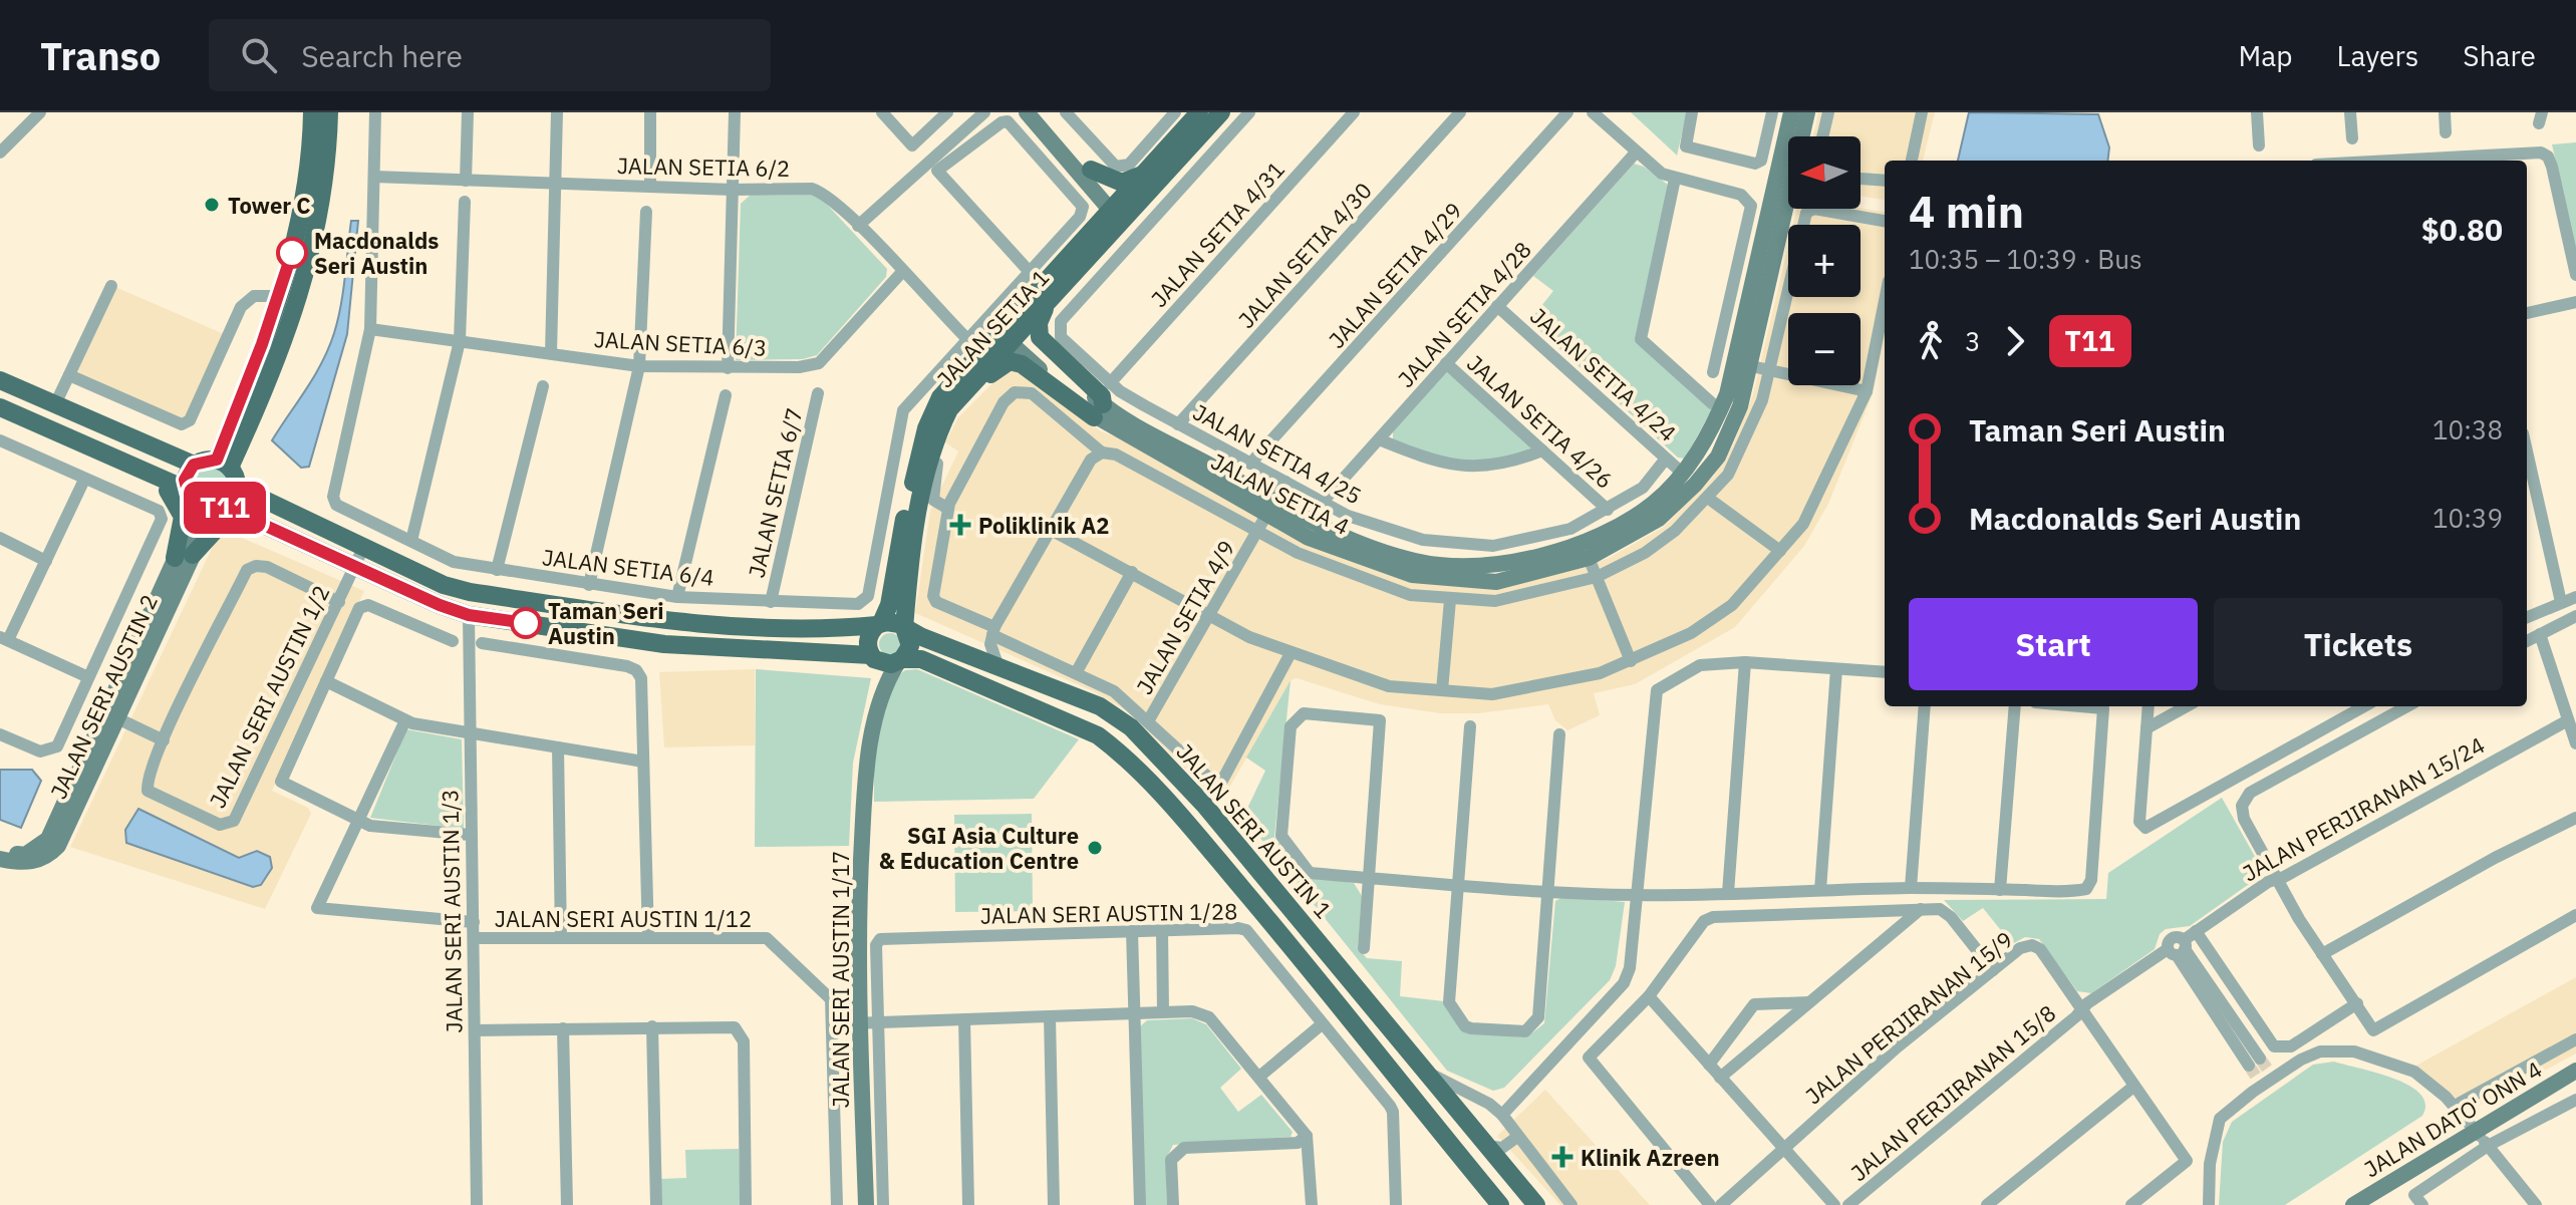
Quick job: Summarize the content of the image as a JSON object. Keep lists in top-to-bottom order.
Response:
{
  "streets": {
    "main road": ["JALAN SETIA 1", "JALAN SERI AUSTIN 1"],
    "street": [
      "JALAN SETIA 6/2",
      "JALAN SETIA 4/31",
      "JALAN SETIA 4/30",
      "JALAN SETIA 4/29",
      "JALAN SETIA 4/28",
      "JALAN SETIA 6/3",
      "JALAN SETIA 4/24",
      "JALAN SETIA 4/26",
      "JALAN SETIA 4/25",
      "JALAN SETIA 6/7",
      "JALAN SETIA 4",
      "JALAN SETIA 6/4",
      "JALAN SETIA 4/9",
      "JALAN SERI AUSTIN 2",
      "JALAN SERI AUSTIN 1/2",
      "JALAN PERJIRANAN 15/24",
      "JALAN SERI AUSTIN 1/3",
      "JALAN SERI AUSTIN 1/28",
      "JALAN SERI AUSTIN 1/12",
      "JALAN SERI AUSTIN 1/17",
      "JALAN PERJIRANAN 15/9",
      "JALAN PERJIRANAN 15/8",
      "JALAN DATO' ONN 4"
    ]
  },
  "crossings": [
    ["JALAN SETIA 6/2", "JALAN SETIA 6/3"],
    ["JALAN SETIA 6/2", "JALAN SETIA 6/4"],
    ["JALAN SETIA 4/31", "JALAN SETIA 4/25"],
    ["JALAN SETIA 4/30", "JALAN SETIA 4/25"],
    ["JALAN SETIA 4/29", "JALAN SETIA 4/25"],
    ["JALAN SETIA 4/28", "JALAN SETIA 4/24"],
    ["JALAN SETIA 4/28", "JALAN SETIA 4/26"],
    ["JALAN SETIA 4/28", "JALAN SETIA 4/25"],
    ["JALAN SETIA 1", "JALAN SETIA 4"],
    ["JALAN SETIA 1", "JALAN SERI AUSTIN 1"],
    ["JALAN SETIA 1", "JALAN SERI AUSTIN 1/17"],
    ["JALAN SETIA 6/3", "JALAN SETIA 6/4"],
    ["JALAN SETIA 4/24", "JALAN SETIA 4/25"],
    ["JALAN SETIA 4/24", "JALAN SETIA 4"],
    ["JALAN SETIA 4/26", "JALAN SETIA 4/25"],
    ["JALAN SETIA 4/25", "JALAN SETIA 4/9"],
    ["JALAN SETIA 6/7", "JALAN SETIA 6/4"],
    ["JALAN SETIA 4", "JALAN SETIA 4/9"],
    ["JALAN PERJIRANAN 15/24", "JALAN PERJIRANAN 15/8"],
    ["JALAN SERI AUSTIN 1", "JALAN SERI AUSTIN 1/17"],
    ["JALAN SERI AUSTIN 1/3", "JALAN SERI AUSTIN 1/12"],
    ["JALAN SERI AUSTIN 1/28", "JALAN SERI AUSTIN 1/17"],
    ["JALAN PERJIRANAN 15/9", "JALAN PERJIRANAN 15/8"]
  ],
  "places": {
    "other": [
      "Tower C",
      "Macdonalds Seri Austin",
      "Taman Seri Austin",
      "SGI Asia Culture & Education Centre"
    ],
    "health": ["Poliklinik A2", "Klinik Azreen"]
  },
  "lines": ["bus line T11"],
  "north": "left",
  "page": {
    "header": "Transo",
    "search": "Search here",
    "nav": ["Map", "Layers", "Share"],
    "on_map": "T11",
    "map_buttons": ["+", "−"],
    "heading": ["4 min", "10:35 – 10:39 · Bus", "$0.80"],
    "legs": ["3", "T11"],
    "list": [
      {
        "name": "Taman Seri Austin",
        "value": "10:38"
      },
      {
        "name": "Macdonalds Seri Austin",
        "value": "10:39"
      }
    ],
    "buttons": ["Start", "Tickets"]
  }
}
